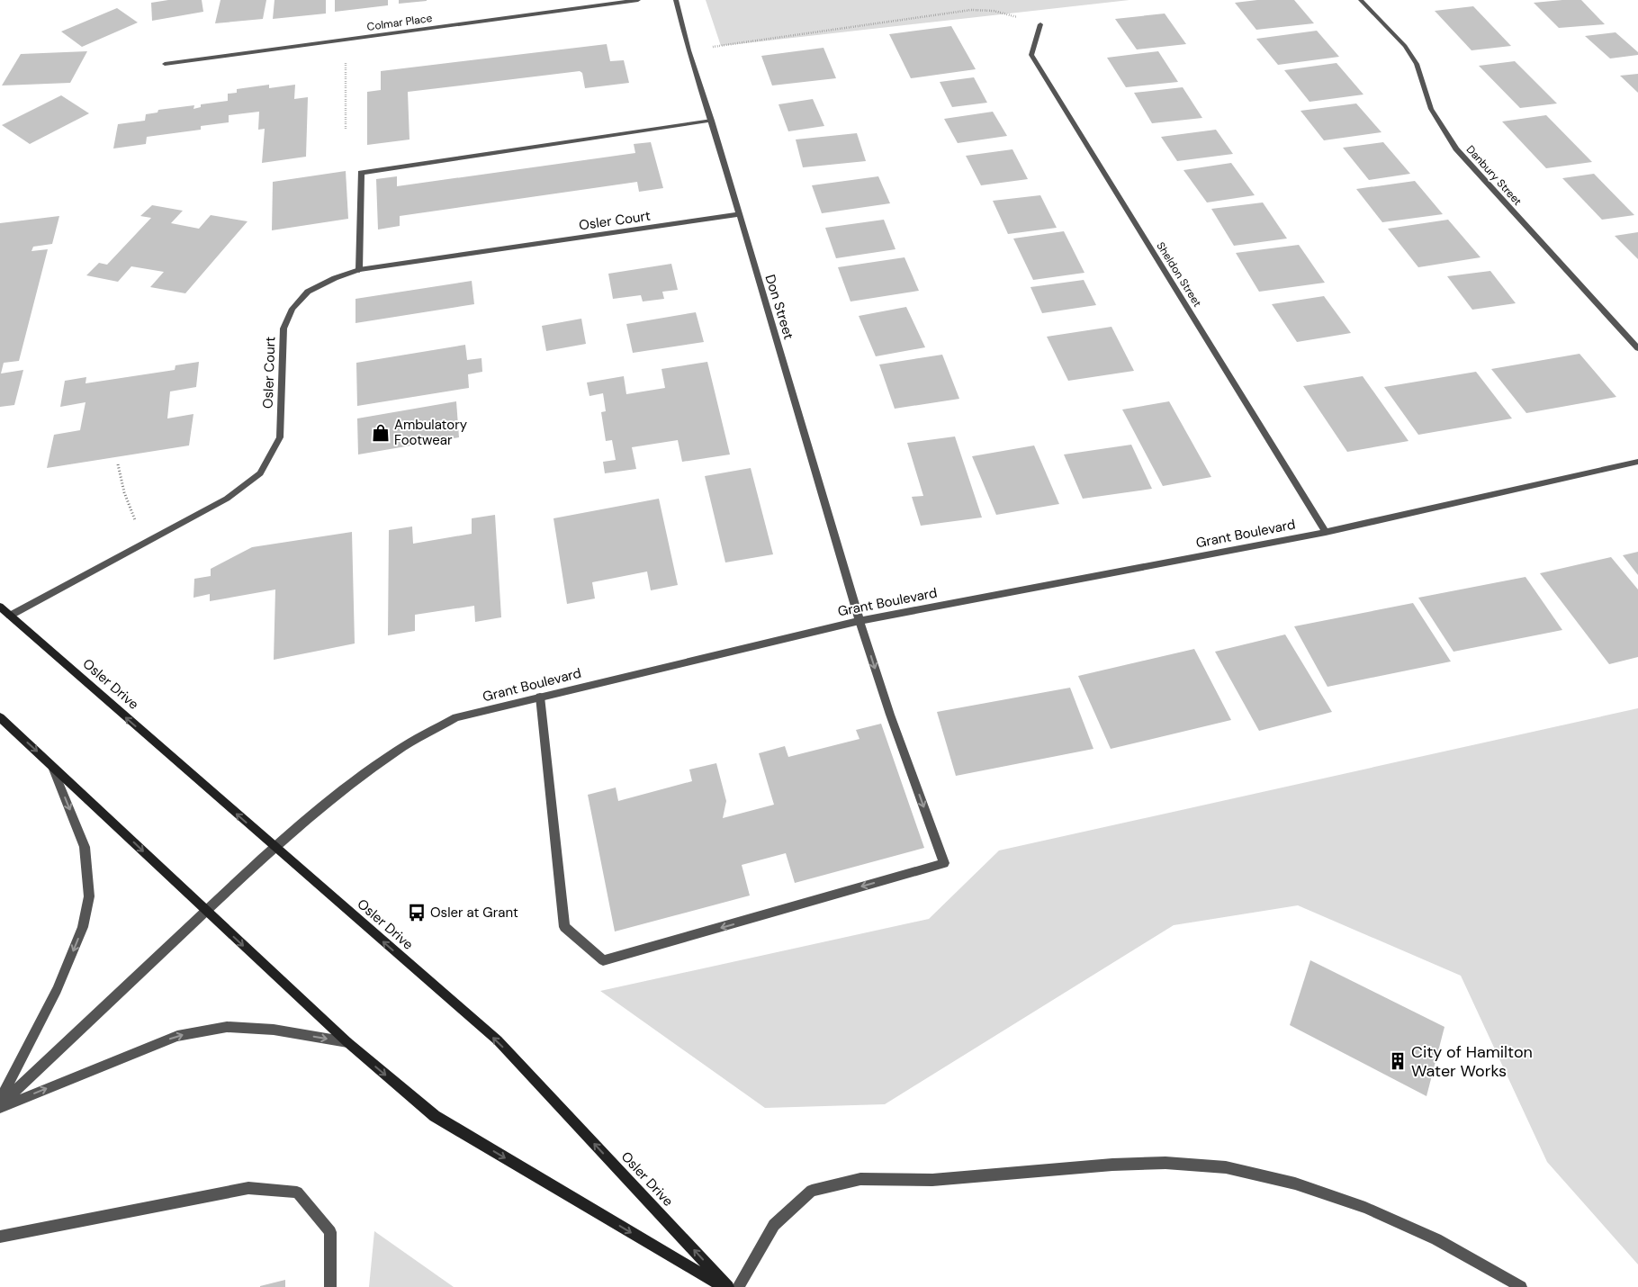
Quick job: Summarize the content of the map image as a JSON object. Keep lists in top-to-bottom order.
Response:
{
  "streets": {
    "main road": ["Osler Drive"],
    "street": [
      "Colmar Place",
      "Danbury Street",
      "Osler Court",
      "Sheldon Street",
      "Don Street",
      "Grant Boulevard"
    ]
  },
  "crossings": [
    ["Osler Court", "Don Street"],
    ["Osler Court", "Osler Drive"],
    ["Sheldon Street", "Grant Boulevard"],
    ["Don Street", "Grant Boulevard"],
    ["Grant Boulevard", "Osler Drive"]
  ],
  "one_way": ["Osler Drive"],
  "places": {
    "shop": ["Ambulatory Footwear"],
    "bus stop": ["Osler at Grant"],
    "building": ["City of Hamilton Water Works"]
  }
}
